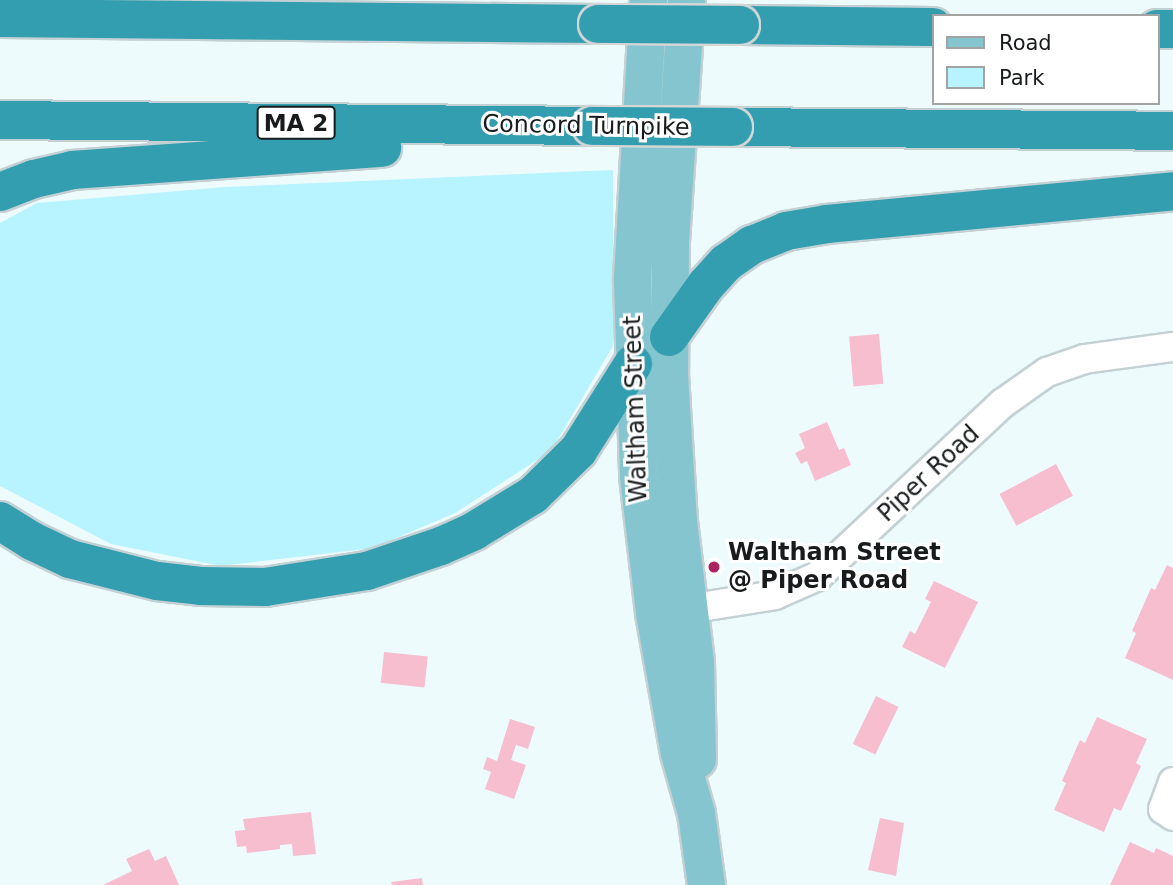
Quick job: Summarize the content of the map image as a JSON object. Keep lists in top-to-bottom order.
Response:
{
  "streets": {
    "highway": ["MA 2", "Concord Turnpike"],
    "main road": ["Waltham Street"],
    "street": ["Piper Road"]
  },
  "crossings": [
    ["Waltham Street", "Piper Road"]
  ],
  "places": ["Waltham Street @ Piper Road"],
  "legend": ["Road", "Park"]
}
